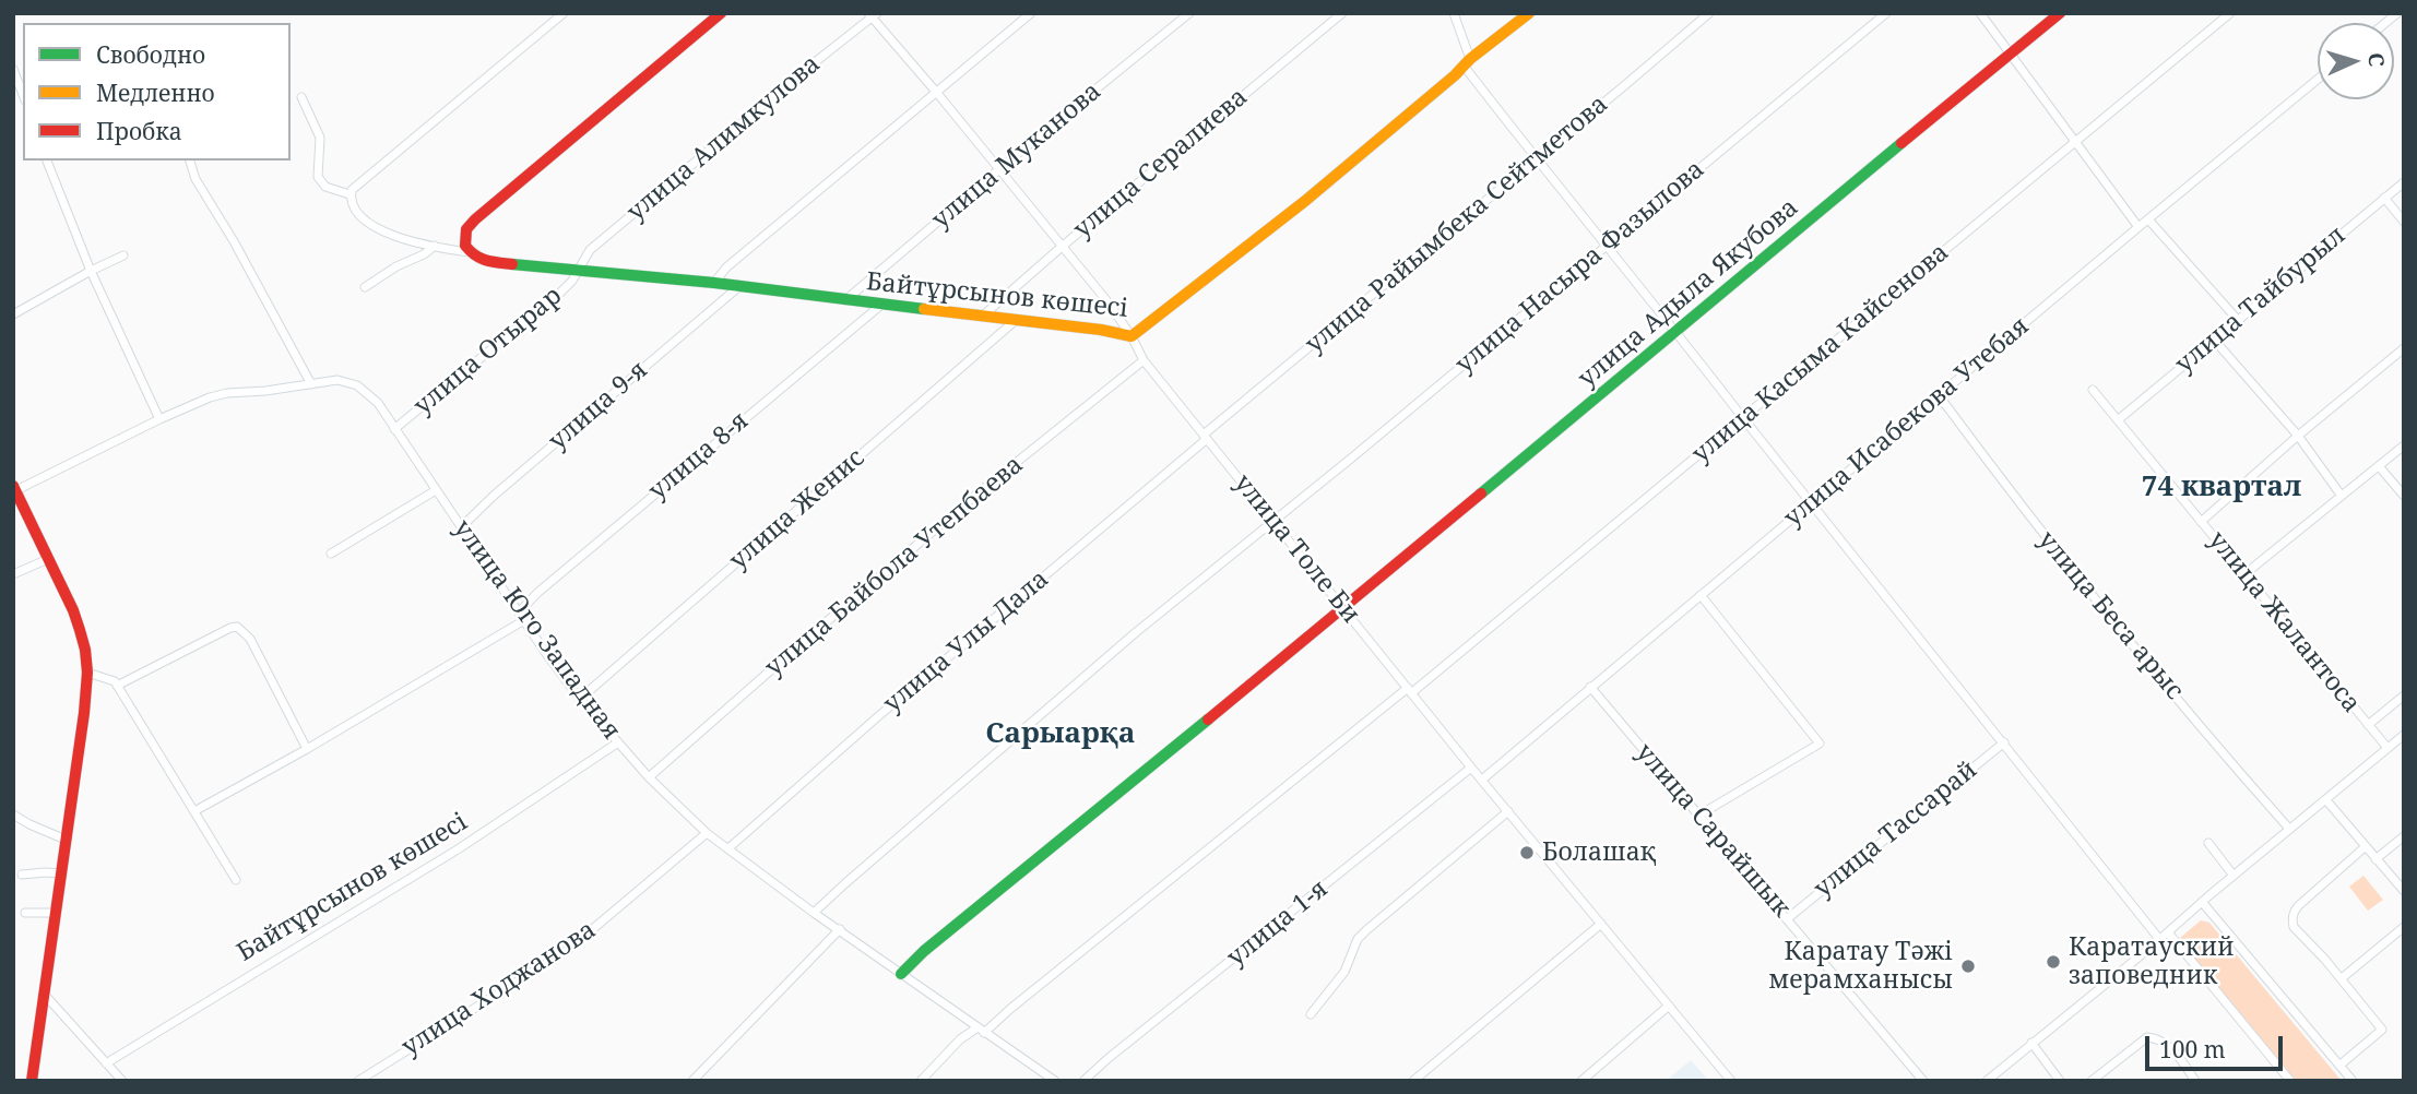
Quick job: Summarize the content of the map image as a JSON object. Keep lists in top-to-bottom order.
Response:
{
  "streets": {
    "street": [
      "улица Алимкулова",
      "улица Муканова",
      "улица Сералиева",
      "улица Райымбека Сейтметова",
      "улица Насыра Фазылова",
      "улица Адыла Якубова",
      "Байтұрсынов көшесі",
      "улица Тайбурыл",
      "улица Отырар",
      "улица Касыма Кайсенова",
      "улица 9-я",
      "улица Исабекова Утебая",
      "улица 8-я",
      "улица Женис",
      "улица Толе Би",
      "улица Байбола Утепбаева",
      "улица Беса арыс",
      "улица Жалантоса",
      "улица Юго Западная",
      "улица Улы Дала",
      "улица Тассарай",
      "улица Сарайшык",
      "улица 1-я",
      "улица Ходжанова"
    ]
  },
  "crossings": [
    ["улица Алимкулова", "Байтұрсынов көшесі"],
    ["улица Алимкулова", "улица Отырар"],
    ["улица Алимкулова", "улица Толе Би"],
    ["улица Муканова", "Байтұрсынов көшесі"],
    ["улица Муканова", "улица Толе Би"],
    ["улица Сералиева", "Байтұрсынов көшесі"],
    ["улица Сералиева", "улица Толе Би"],
    ["улица Райымбека Сейтметова", "улица Толе Би"],
    ["улица Райымбека Сейтметова", "улица Улы Дала"],
    ["улица Насыра Фазылова", "улица Толе Би"],
    ["улица Насыра Фазылова", "улица Юго Западная"],
    ["улица Адыла Якубова", "улица Толе Би"],
    ["улица Адыла Якубова", "улица Юго Западная"],
    ["Байтұрсынов көшесі", "улица Отырар"],
    ["Байтұрсынов көшесі", "улица 9-я"],
    ["Байтұрсынов көшесі", "улица 8-я"],
    ["Байтұрсынов көшесі", "улица Женис"],
    ["Байтұрсынов көшесі", "улица Толе Би"],
    ["Байтұрсынов көшесі", "улица Юго Западная"],
    ["улица Тайбурыл", "улица Жалантоса"],
    ["улица Отырар", "улица Юго Западная"],
    ["улица Касыма Кайсенова", "улица Толе Би"],
    ["улица Касыма Кайсенова", "улица Юго Западная"],
    ["улица 9-я", "улица Юго Западная"],
    ["улица Исабекова Утебая", "улица Толе Би"],
    ["улица Исабекова Утебая", "улица Беса арыс"],
    ["улица Исабекова Утебая", "улица Сарайшык"],
    ["улица 8-я", "улица Юго Западная"],
    ["улица Женис", "улица Юго Западная"],
    ["улица Толе Би", "улица Байбола Утепбаева"],
    ["улица Толе Би", "улица Улы Дала"],
    ["улица Толе Би", "улица 1-я"],
    ["улица Байбола Утепбаева", "улица Юго Западная"],
    ["улица Юго Западная", "улица Улы Дала"],
    ["улица Юго Западная", "улица Ходжанова"],
    ["улица Тассарай", "улица Сарайшык"]
  ],
  "districts": ["74 квартал", "Сарыарқа"],
  "places": ["Болашақ", "Каратауский заповедник", "Каратау Тәжі мерамханысы"],
  "legend": ["Свободно", "Медленно", "Пробка"],
  "scale_bar": "100 m",
  "north": "right"
}
